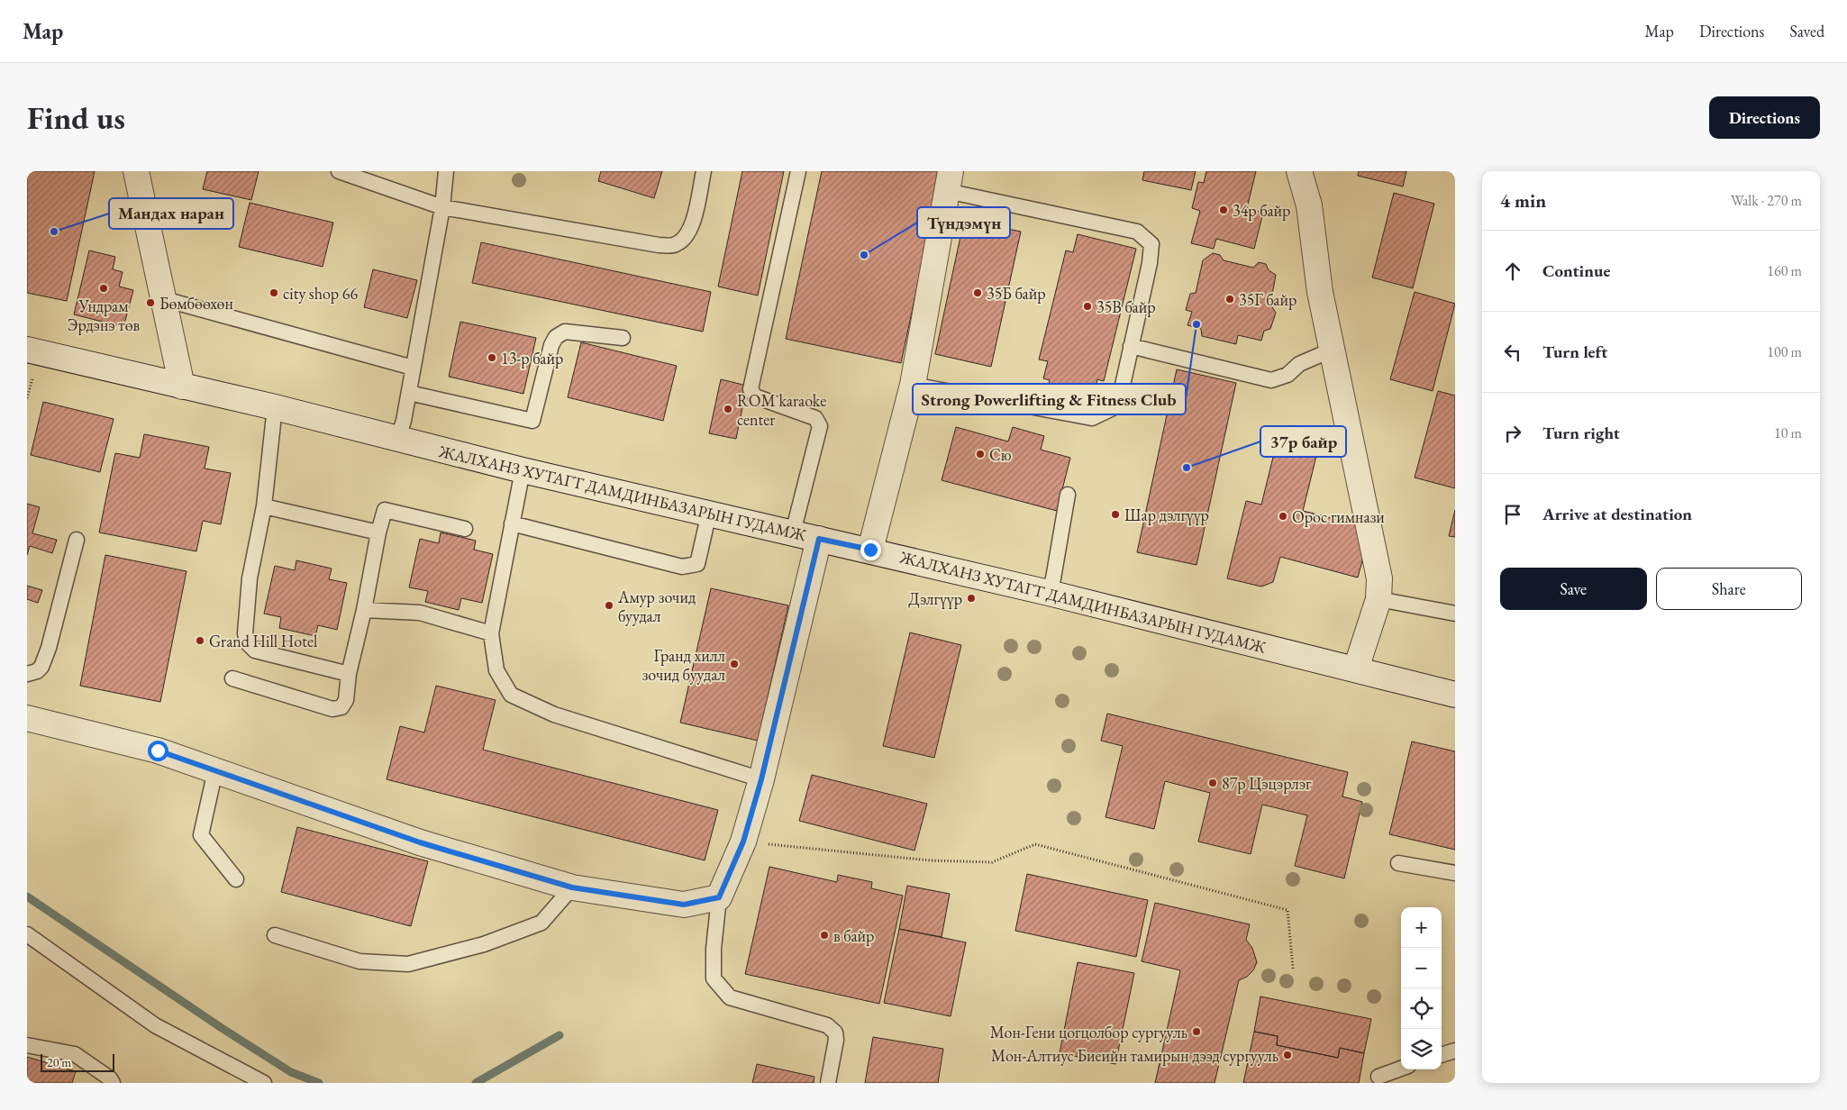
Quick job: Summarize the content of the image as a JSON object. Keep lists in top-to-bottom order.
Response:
{
  "streets": {
    "street": ["ЖАЛХАНЗ ХУТАГТ ДАМДИНБАЗАРЫН ГУДАМЖ"]
  },
  "places": [
    "34р байр",
    "Мандах наран",
    "Түндэмүн",
    "Ундрам Эрдэнэ төв",
    "city shop 66",
    "35Б байр",
    "35Г байр",
    "Бөмбөөхөн",
    "35В байр",
    "Strong Powerlifting & Fitness Club",
    "13-р байр",
    "ROM karaoke center",
    "Сю",
    "37р байр",
    "Шар дэлгүүр",
    "Орос гимнази",
    "Дэлгүүр",
    "Амур зочид буудал",
    "Grand Hill Hotel",
    "Гранд хилл зочид буудал",
    "87р Цэцэрлэг",
    "в байр",
    "Мон-Гени цогцолбор сургууль",
    "Мон-Алтиус Биеийн тамирын дээд сургууль"
  ],
  "scale_bar": "20 m",
  "page": {
    "header": "Map",
    "nav": ["Map", "Directions", "Saved"],
    "buttons": [
      "Directions",
      ["Save", "Share"]
    ],
    "title": "Find us",
    "heading": ["4 min", "Walk · 270 m"],
    "list": [
      ["Continue", "160 m"],
      ["Turn left", "100 m"],
      ["Turn right", "10 m"],
      "Arrive at destination"
    ],
    "map_buttons": ["+", "−"],
    "scale": "20 m"
  }
}
